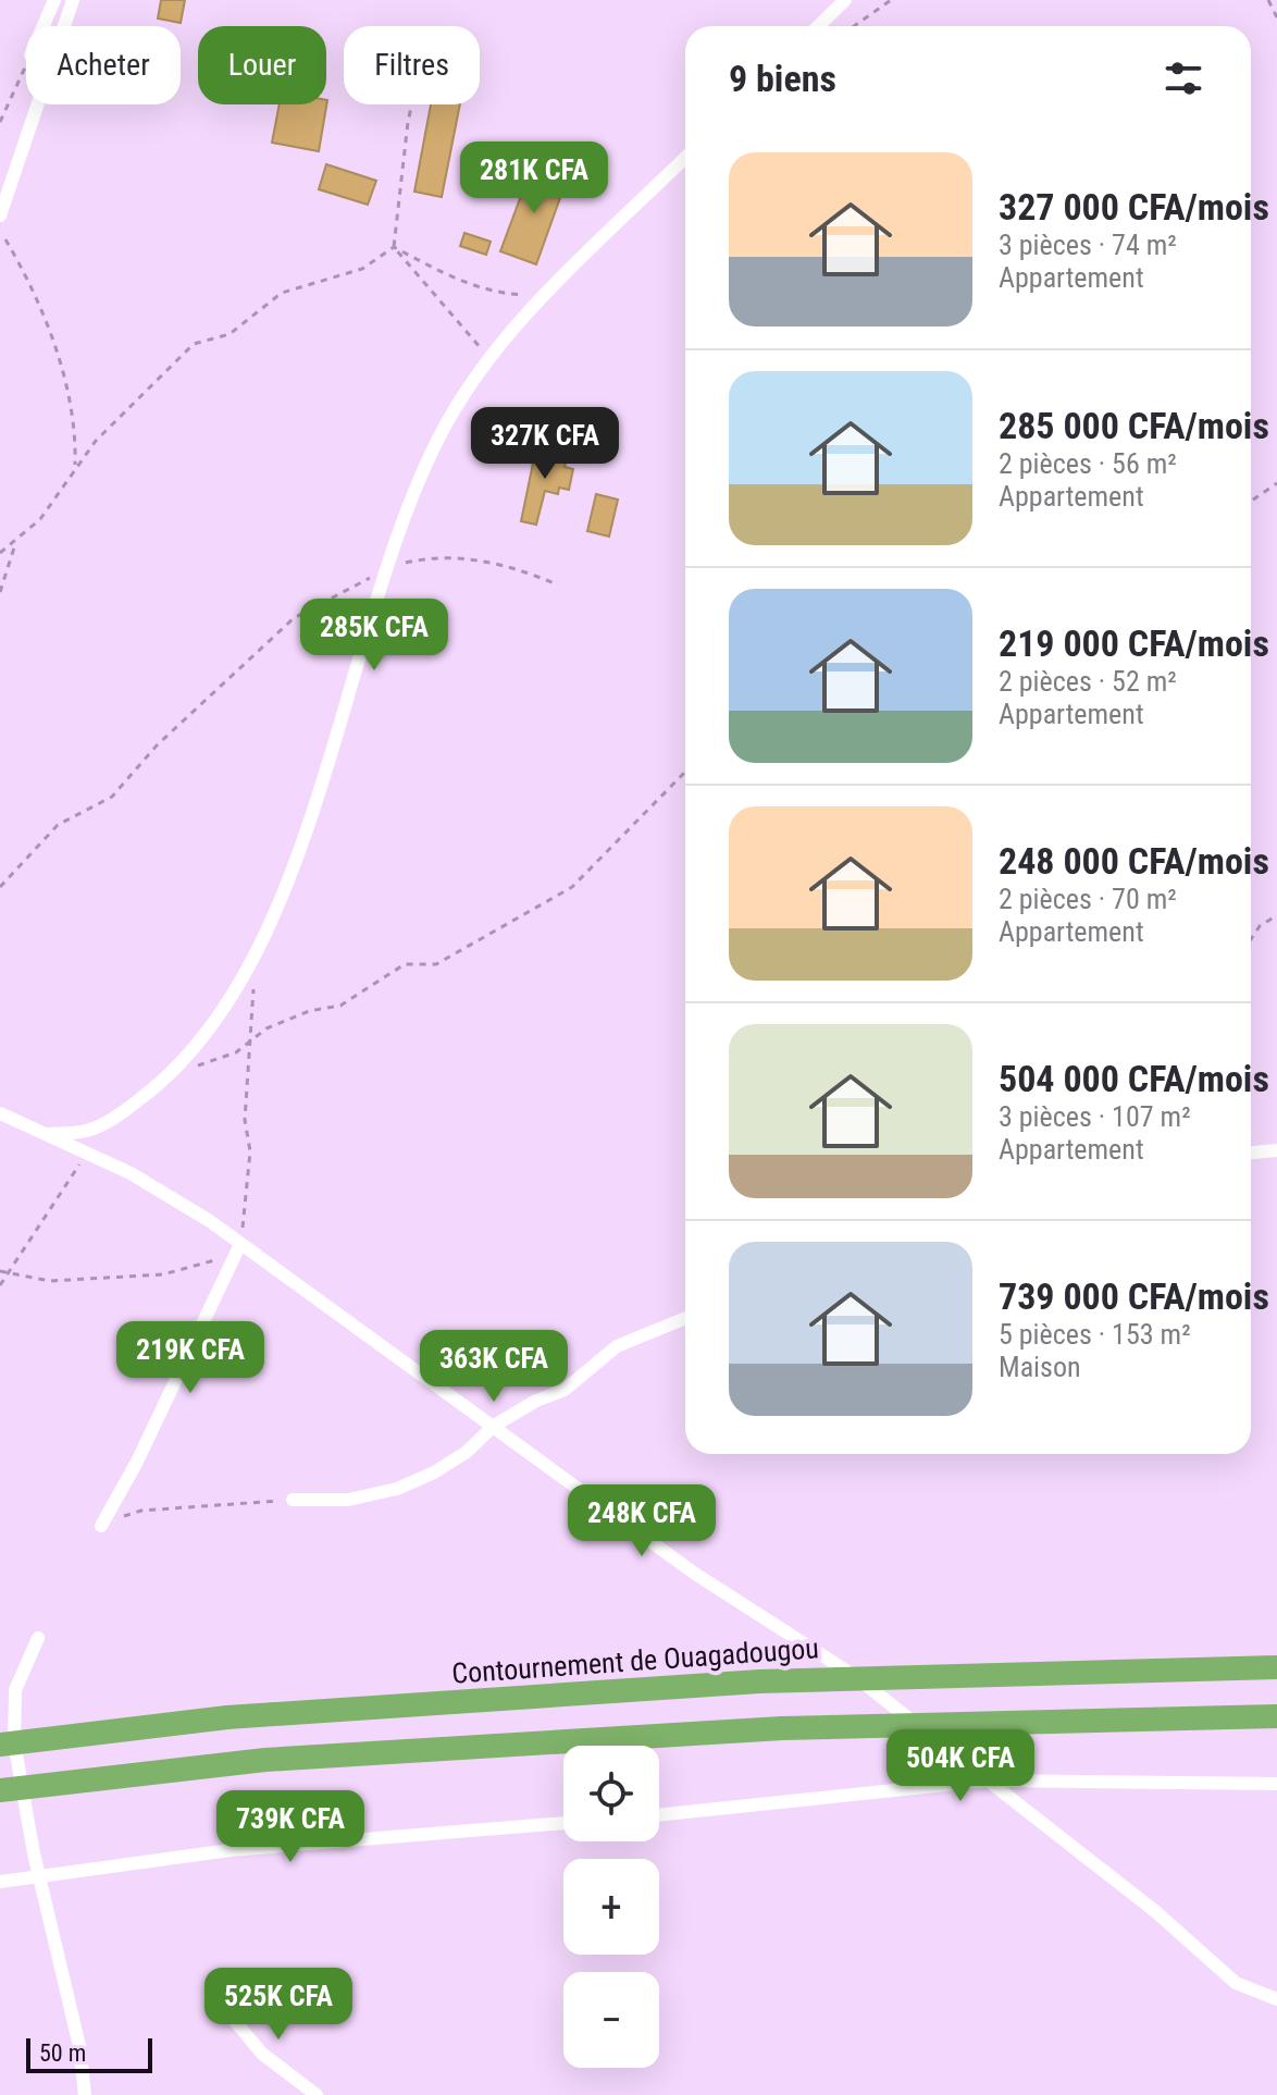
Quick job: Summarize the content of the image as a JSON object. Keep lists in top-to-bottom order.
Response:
{
  "streets": {
    "highway": ["Contournement de Ouagadougou"]
  },
  "scale_bar": "50 m",
  "page": {
    "chip": ["Acheter", "Louer", "Filtres"],
    "heading": "9 biens",
    "list": [
      {
        "name": "327 000 CFA/mois",
        "note": "3 pièces · 74 m² · Appartement"
      },
      {
        "name": "285 000 CFA/mois",
        "note": "2 pièces · 56 m² · Appartement"
      },
      {
        "name": "219 000 CFA/mois",
        "note": "2 pièces · 52 m² · Appartement"
      },
      {
        "name": "248 000 CFA/mois",
        "note": "2 pièces · 70 m² · Appartement"
      },
      {
        "name": "504 000 CFA/mois",
        "note": "3 pièces · 107 m² · Appartement"
      },
      {
        "name": "739 000 CFA/mois",
        "note": "5 pièces · 153 m² · Maison"
      }
    ],
    "price": [
      "281K CFA",
      "327K CFA",
      "285K CFA",
      "219K CFA",
      "363K CFA",
      "248K CFA",
      "504K CFA",
      "739K CFA",
      "525K CFA"
    ],
    "map_buttons": ["+", "−"],
    "scale": "50 m"
  }
}
